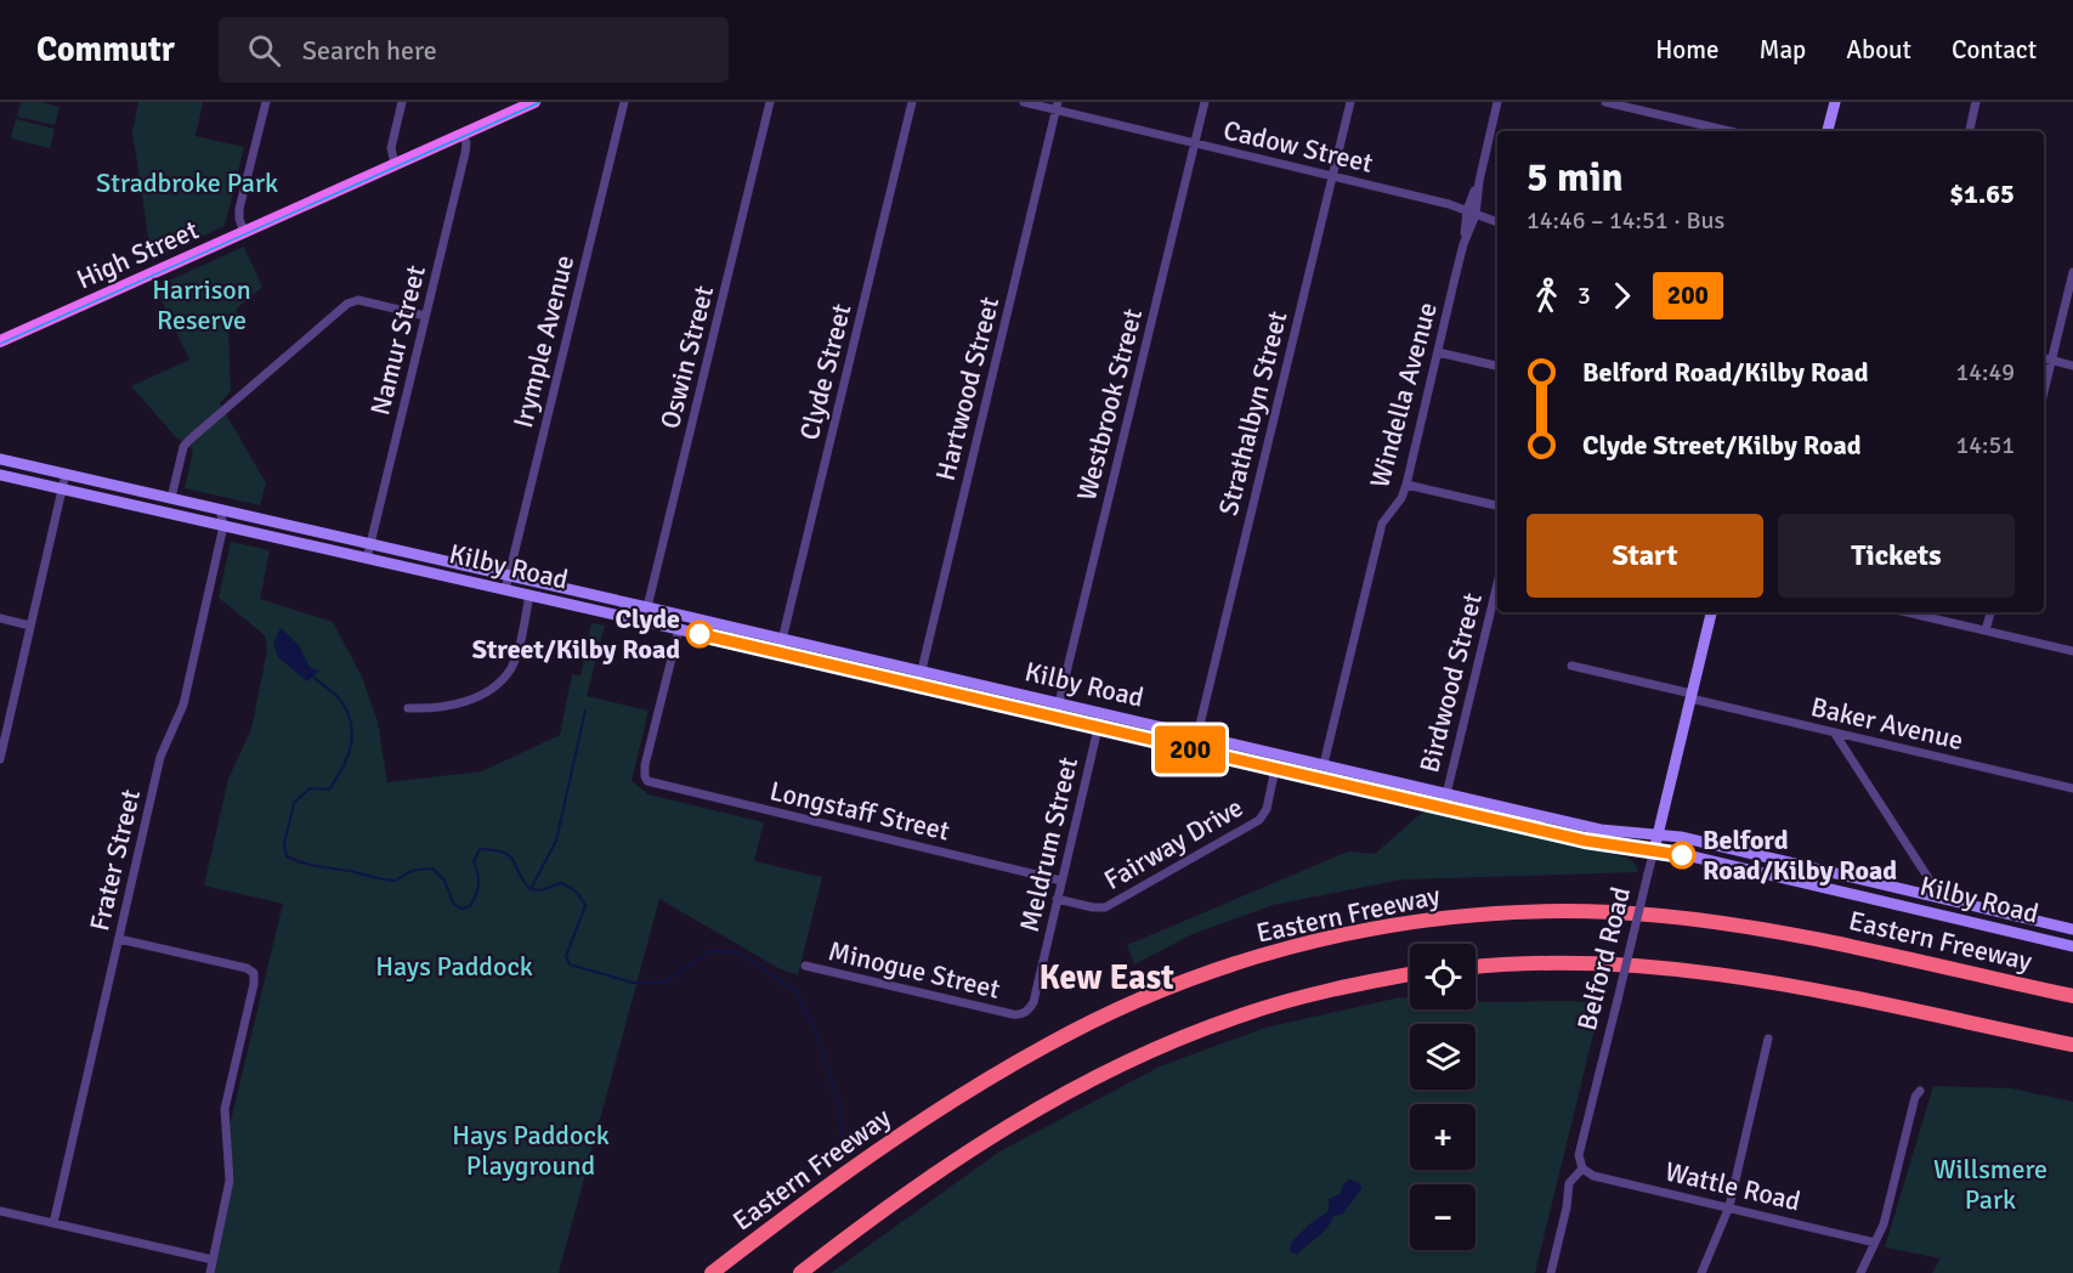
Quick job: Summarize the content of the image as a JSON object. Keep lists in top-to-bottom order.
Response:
{
  "streets": {
    "highway": ["Eastern Freeway"],
    "main road": ["High Street"],
    "street": [
      "Cadow Street",
      "Namur Street",
      "Irymple Avenue",
      "Oswin Street",
      "Clyde Street",
      "Hartwood Street",
      "Windella Avenue",
      "Westbrook Street",
      "Strathalbyn Street",
      "Kilby Road",
      "Birdwood Street",
      "Baker Avenue",
      "Longstaff Street",
      "Fairway Drive",
      "Meldrum Street",
      "Frater Street",
      "Belford Road",
      "Minogue Street",
      "Wattle Road"
    ]
  },
  "crossings": [
    ["Cadow Street", "Hartwood Street"],
    ["Cadow Street", "Windella Avenue"],
    ["Cadow Street", "Westbrook Street"],
    ["Cadow Street", "Strathalbyn Street"],
    ["High Street", "Namur Street"],
    ["Namur Street", "Kilby Road"],
    ["Irymple Avenue", "Kilby Road"],
    ["Oswin Street", "Kilby Road"],
    ["Clyde Street", "Kilby Road"],
    ["Hartwood Street", "Kilby Road"],
    ["Windella Avenue", "Kilby Road"],
    ["Westbrook Street", "Kilby Road"],
    ["Strathalbyn Street", "Kilby Road"],
    ["Kilby Road", "Birdwood Street"],
    ["Kilby Road", "Longstaff Street"],
    ["Kilby Road", "Fairway Drive"],
    ["Kilby Road", "Meldrum Street"],
    ["Kilby Road", "Frater Street"],
    ["Kilby Road", "Belford Road"],
    ["Baker Avenue", "Belford Road"],
    ["Longstaff Street", "Meldrum Street"],
    ["Fairway Drive", "Meldrum Street"],
    ["Meldrum Street", "Minogue Street"],
    ["Belford Road", "Wattle Road"]
  ],
  "districts": ["Kew East"],
  "parks": [
    "Stradbroke Park",
    "Harrison Reserve",
    "Hays Paddock",
    "Hays Paddock Playground",
    "Willsmere Park"
  ],
  "places": ["Clyde Street/Kilby Road", "Belford Road/Kilby Road"],
  "lines": ["bus line 200"],
  "page": {
    "header": "Commutr",
    "search": "Search here",
    "nav": [
      "Home",
      "Map",
      "About",
      "Contact"
    ],
    "on_map": "200",
    "heading": ["5 min", "14:46 – 14:51 · Bus", "$1.65"],
    "legs": ["3", "200"],
    "list": [
      {
        "name": "Belford Road/Kilby Road",
        "value": "14:49"
      },
      {
        "name": "Clyde Street/Kilby Road",
        "value": "14:51"
      }
    ],
    "buttons": ["Start", "Tickets"],
    "map_buttons": ["+", "−"]
  }
}
